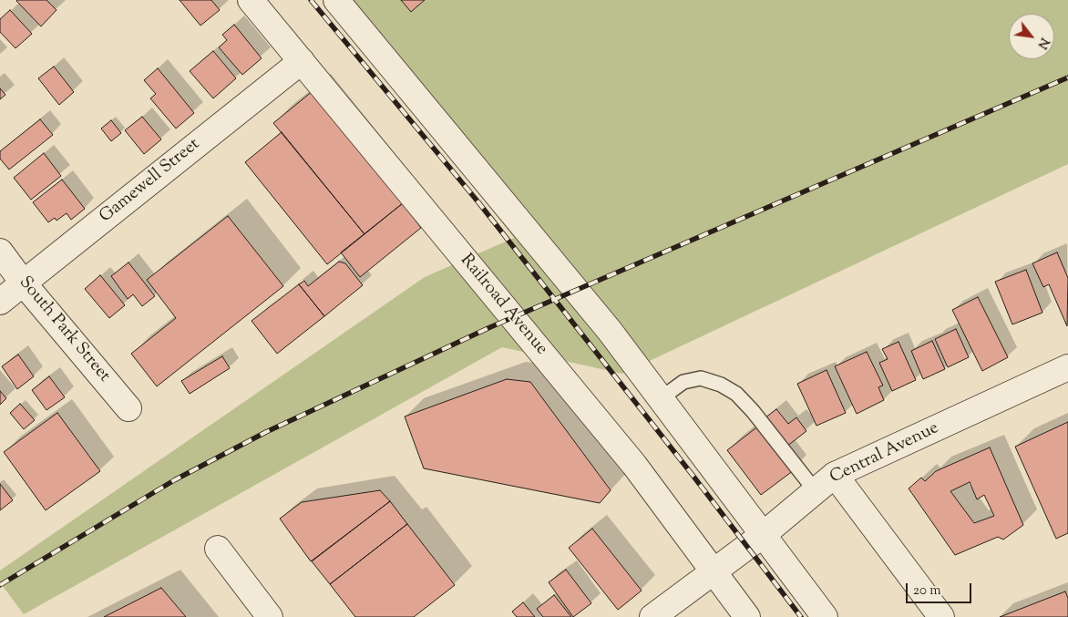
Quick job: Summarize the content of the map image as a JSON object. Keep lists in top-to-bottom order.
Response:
{
  "streets": {
    "street": [
      "Gamewell Street",
      "Railroad Avenue",
      "South Park Street",
      "Central Avenue"
    ]
  },
  "crossings": [
    ["Gamewell Street", "Railroad Avenue"],
    ["Gamewell Street", "South Park Street"],
    ["Railroad Avenue", "Central Avenue"]
  ],
  "scale_bar": "20 m",
  "north": "bottom right"
}
